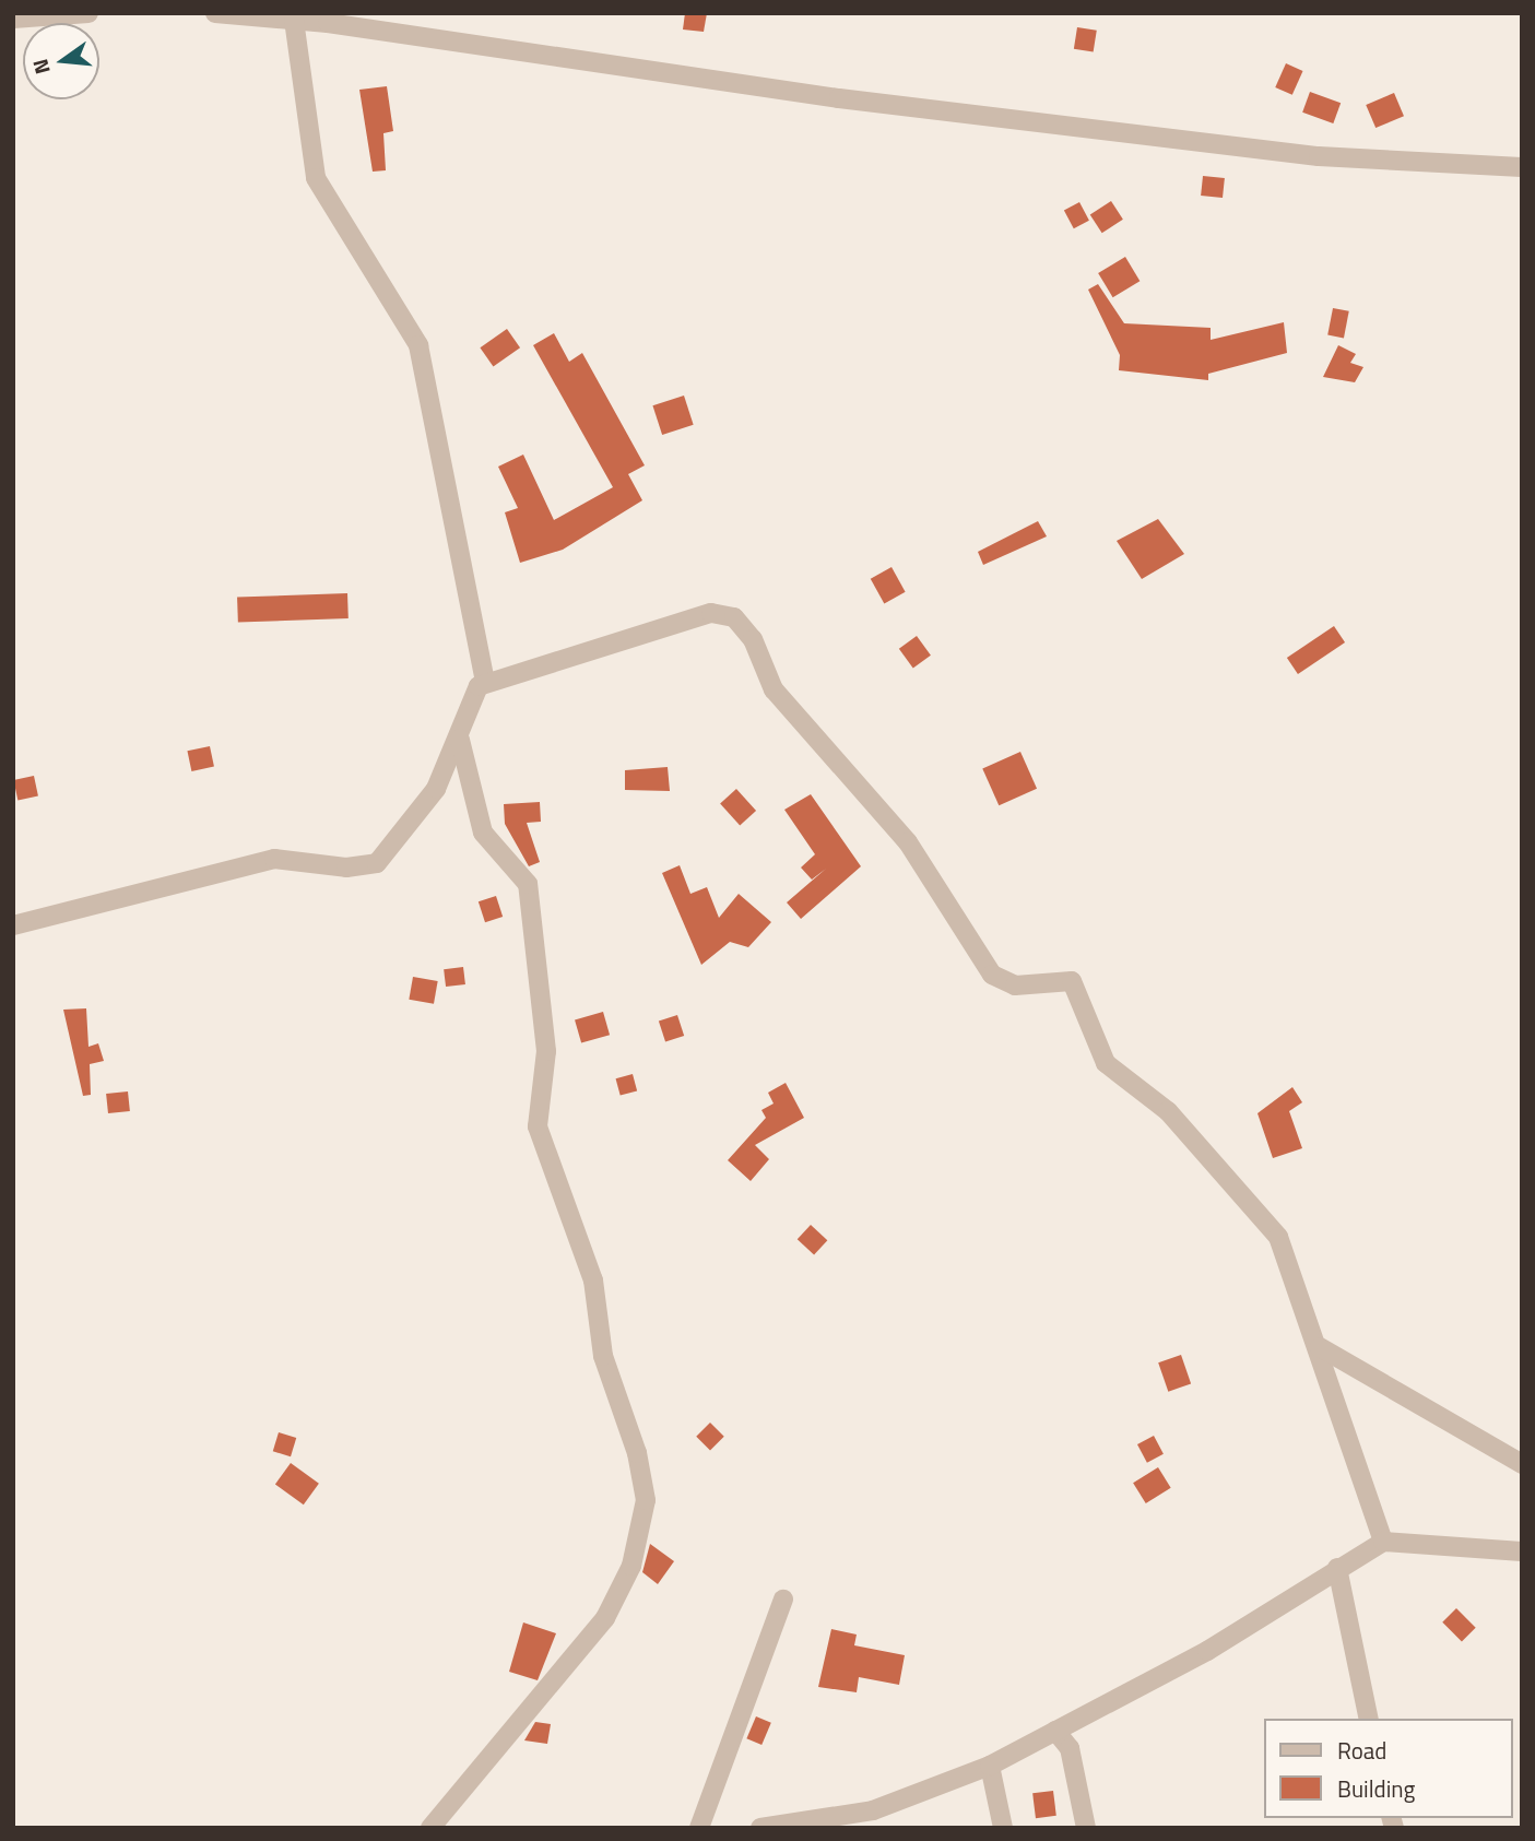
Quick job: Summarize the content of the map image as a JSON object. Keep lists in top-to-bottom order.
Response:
{
  "legend": ["Road", "Building"],
  "north": "left"
}
